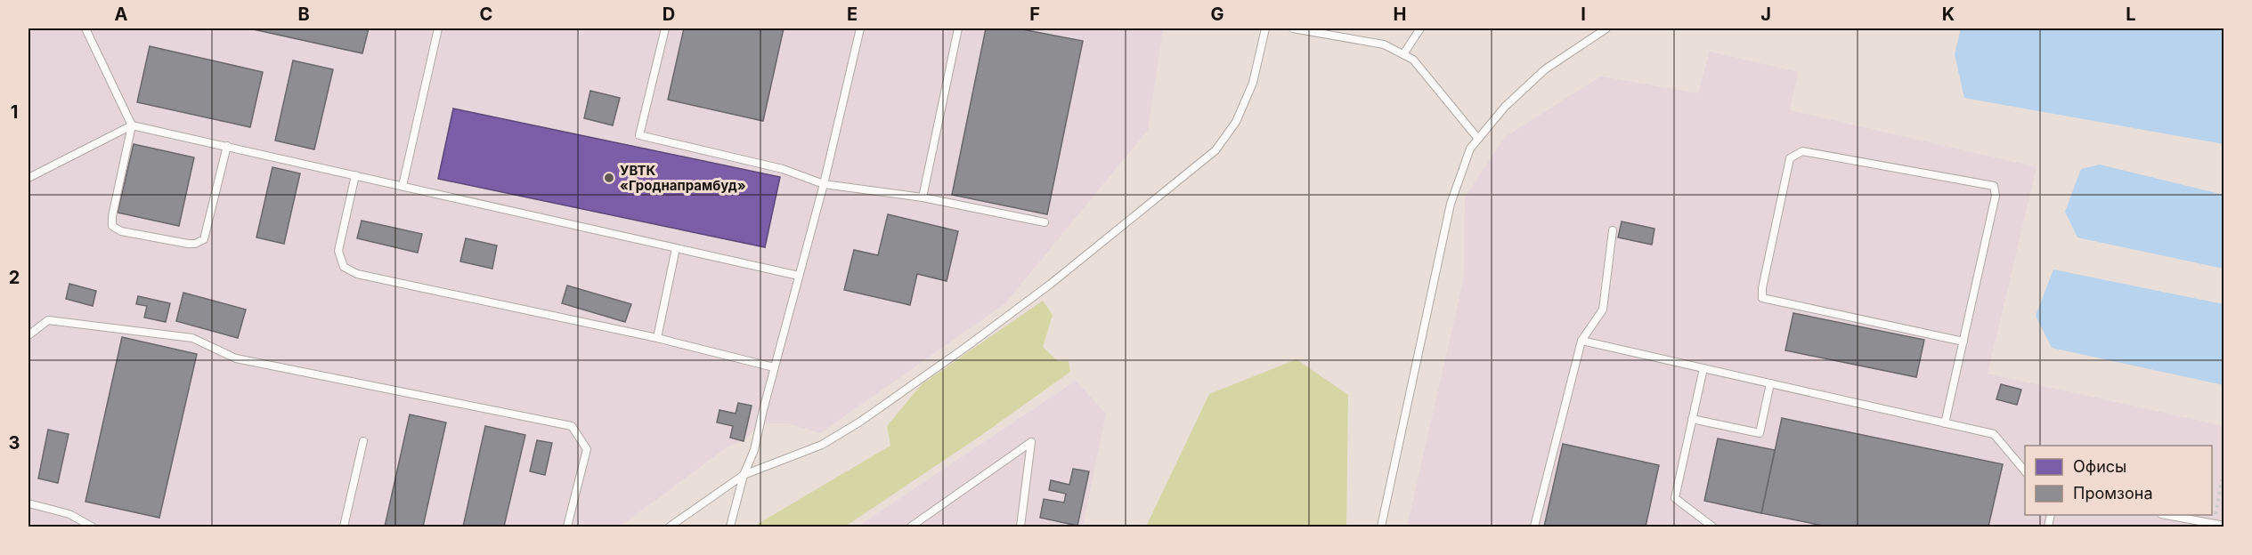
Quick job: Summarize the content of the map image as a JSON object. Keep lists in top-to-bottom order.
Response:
{
  "places": ["УВТК «Гроднапрамбуд»"],
  "legend": ["Офисы", "Промзона"],
  "grid": {
    "columns": [
      "A",
      "B",
      "C",
      "D",
      "E",
      "F",
      "G",
      "H",
      "I",
      "J",
      "K",
      "L"
    ],
    "rows": ["1", "2", "3"]
  }
}
